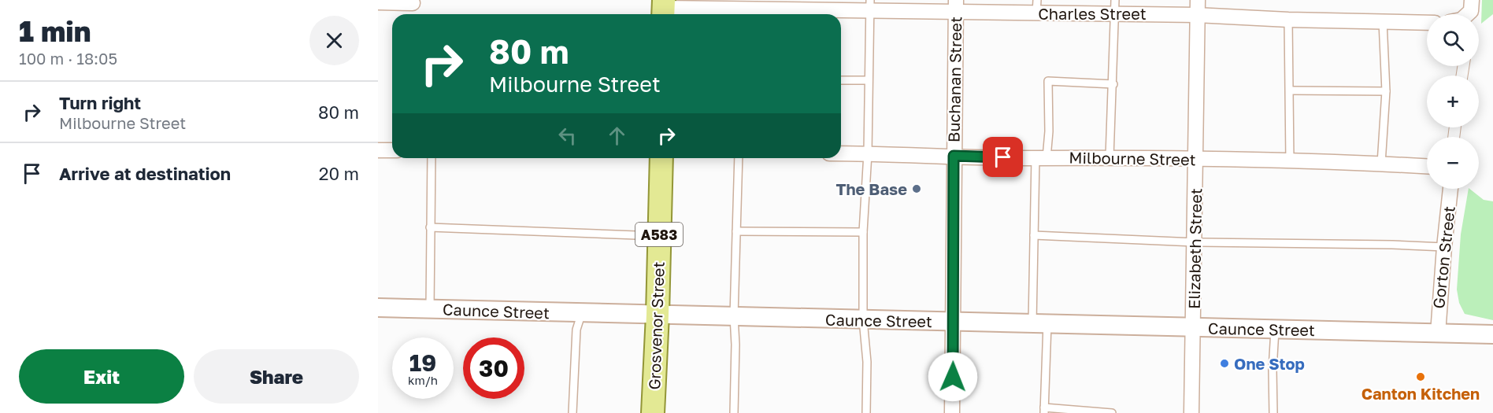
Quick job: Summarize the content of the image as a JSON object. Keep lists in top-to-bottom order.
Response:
{
  "streets": {
    "main road": ["A583", "Grosvenor Street"],
    "street": [
      "Charles Street",
      "Buchanan Street",
      "Milbourne Street",
      "Elizabeth Street",
      "Gorton Street",
      "Caunce Street"
    ]
  },
  "crossings": [
    ["Charles Street", "Buchanan Street"],
    ["Charles Street", "Elizabeth Street"],
    ["Buchanan Street", "Milbourne Street"],
    ["Buchanan Street", "Caunce Street"],
    ["Milbourne Street", "Elizabeth Street"],
    ["Elizabeth Street", "Caunce Street"],
    ["Gorton Street", "Caunce Street"],
    ["Caunce Street", "Grosvenor Street"]
  ],
  "places": ["The Base", "One Stop", "Canton Kitchen"],
  "page": {
    "heading": ["1 min", "100 m · 18:05"],
    "map_buttons": ["+", "−"],
    "turn": ["80 m", "Milbourne Street"],
    "list": [
      {
        "name": "Turn right",
        "note": "Milbourne Street",
        "value": "80 m"
      },
      {
        "name": "Arrive at destination",
        "value": "20 m"
      }
    ],
    "speed": "19 km/h",
    "limit": "30",
    "buttons": ["Exit", "Share"]
  }
}
